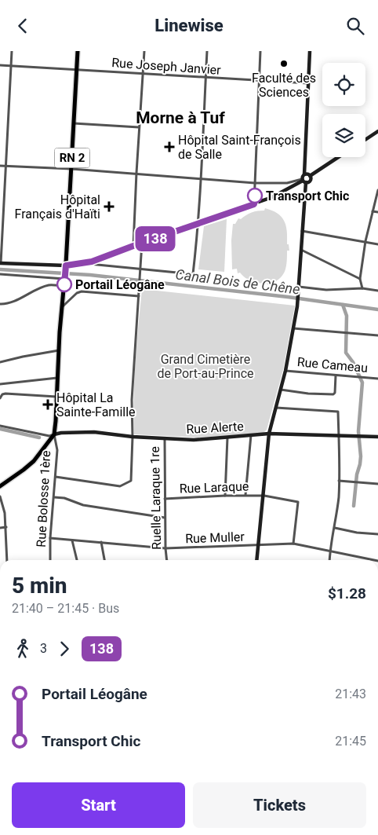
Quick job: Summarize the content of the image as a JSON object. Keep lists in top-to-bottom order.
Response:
{
  "streets": {
    "main road": ["RN 2"],
    "street": [
      "Rue Joseph Janvier",
      "Rue Cameau",
      "Rue Alerte",
      "Rue Laraque",
      "Ruelle Laraque 1re",
      "Rue Bolosse 1ère",
      "Rue Muller"
    ]
  },
  "crossings": [
    ["Rue Joseph Janvier", "RN 2"],
    ["RN 2", "Rue Alerte"],
    ["RN 2", "Rue Bolosse 1ère"],
    ["Rue Alerte", "Ruelle Laraque 1re"],
    ["Rue Alerte", "Rue Bolosse 1ère"],
    ["Rue Laraque", "Ruelle Laraque 1re"],
    ["Rue Laraque", "Rue Muller"],
    ["Ruelle Laraque 1re", "Rue Muller"],
    ["Rue Bolosse 1ère", "Rue Muller"]
  ],
  "districts": ["Morne à Tuf"],
  "water": ["Canal Bois de Chêne"],
  "parks": ["Grand Cimetière de Port-au-Prince"],
  "places": {
    "other": ["Faculté des Sciences", "Transport Chic", "Portail Léogâne"],
    "health": ["Hôpital Saint-François de Salle", "Hôpital Français d'Haïti", "Hôpital La Sainte-Famille"]
  },
  "lines": ["bus line 138"],
  "page": {
    "header": "Linewise",
    "on_map": "138",
    "heading": ["5 min", "21:40 – 21:45 · Bus", "$1.28"],
    "legs": ["3", "138"],
    "list": [
      {
        "name": "Portail Léogâne",
        "value": "21:43"
      },
      {
        "name": "Transport Chic",
        "value": "21:45"
      }
    ],
    "buttons": ["Start", "Tickets"]
  }
}
